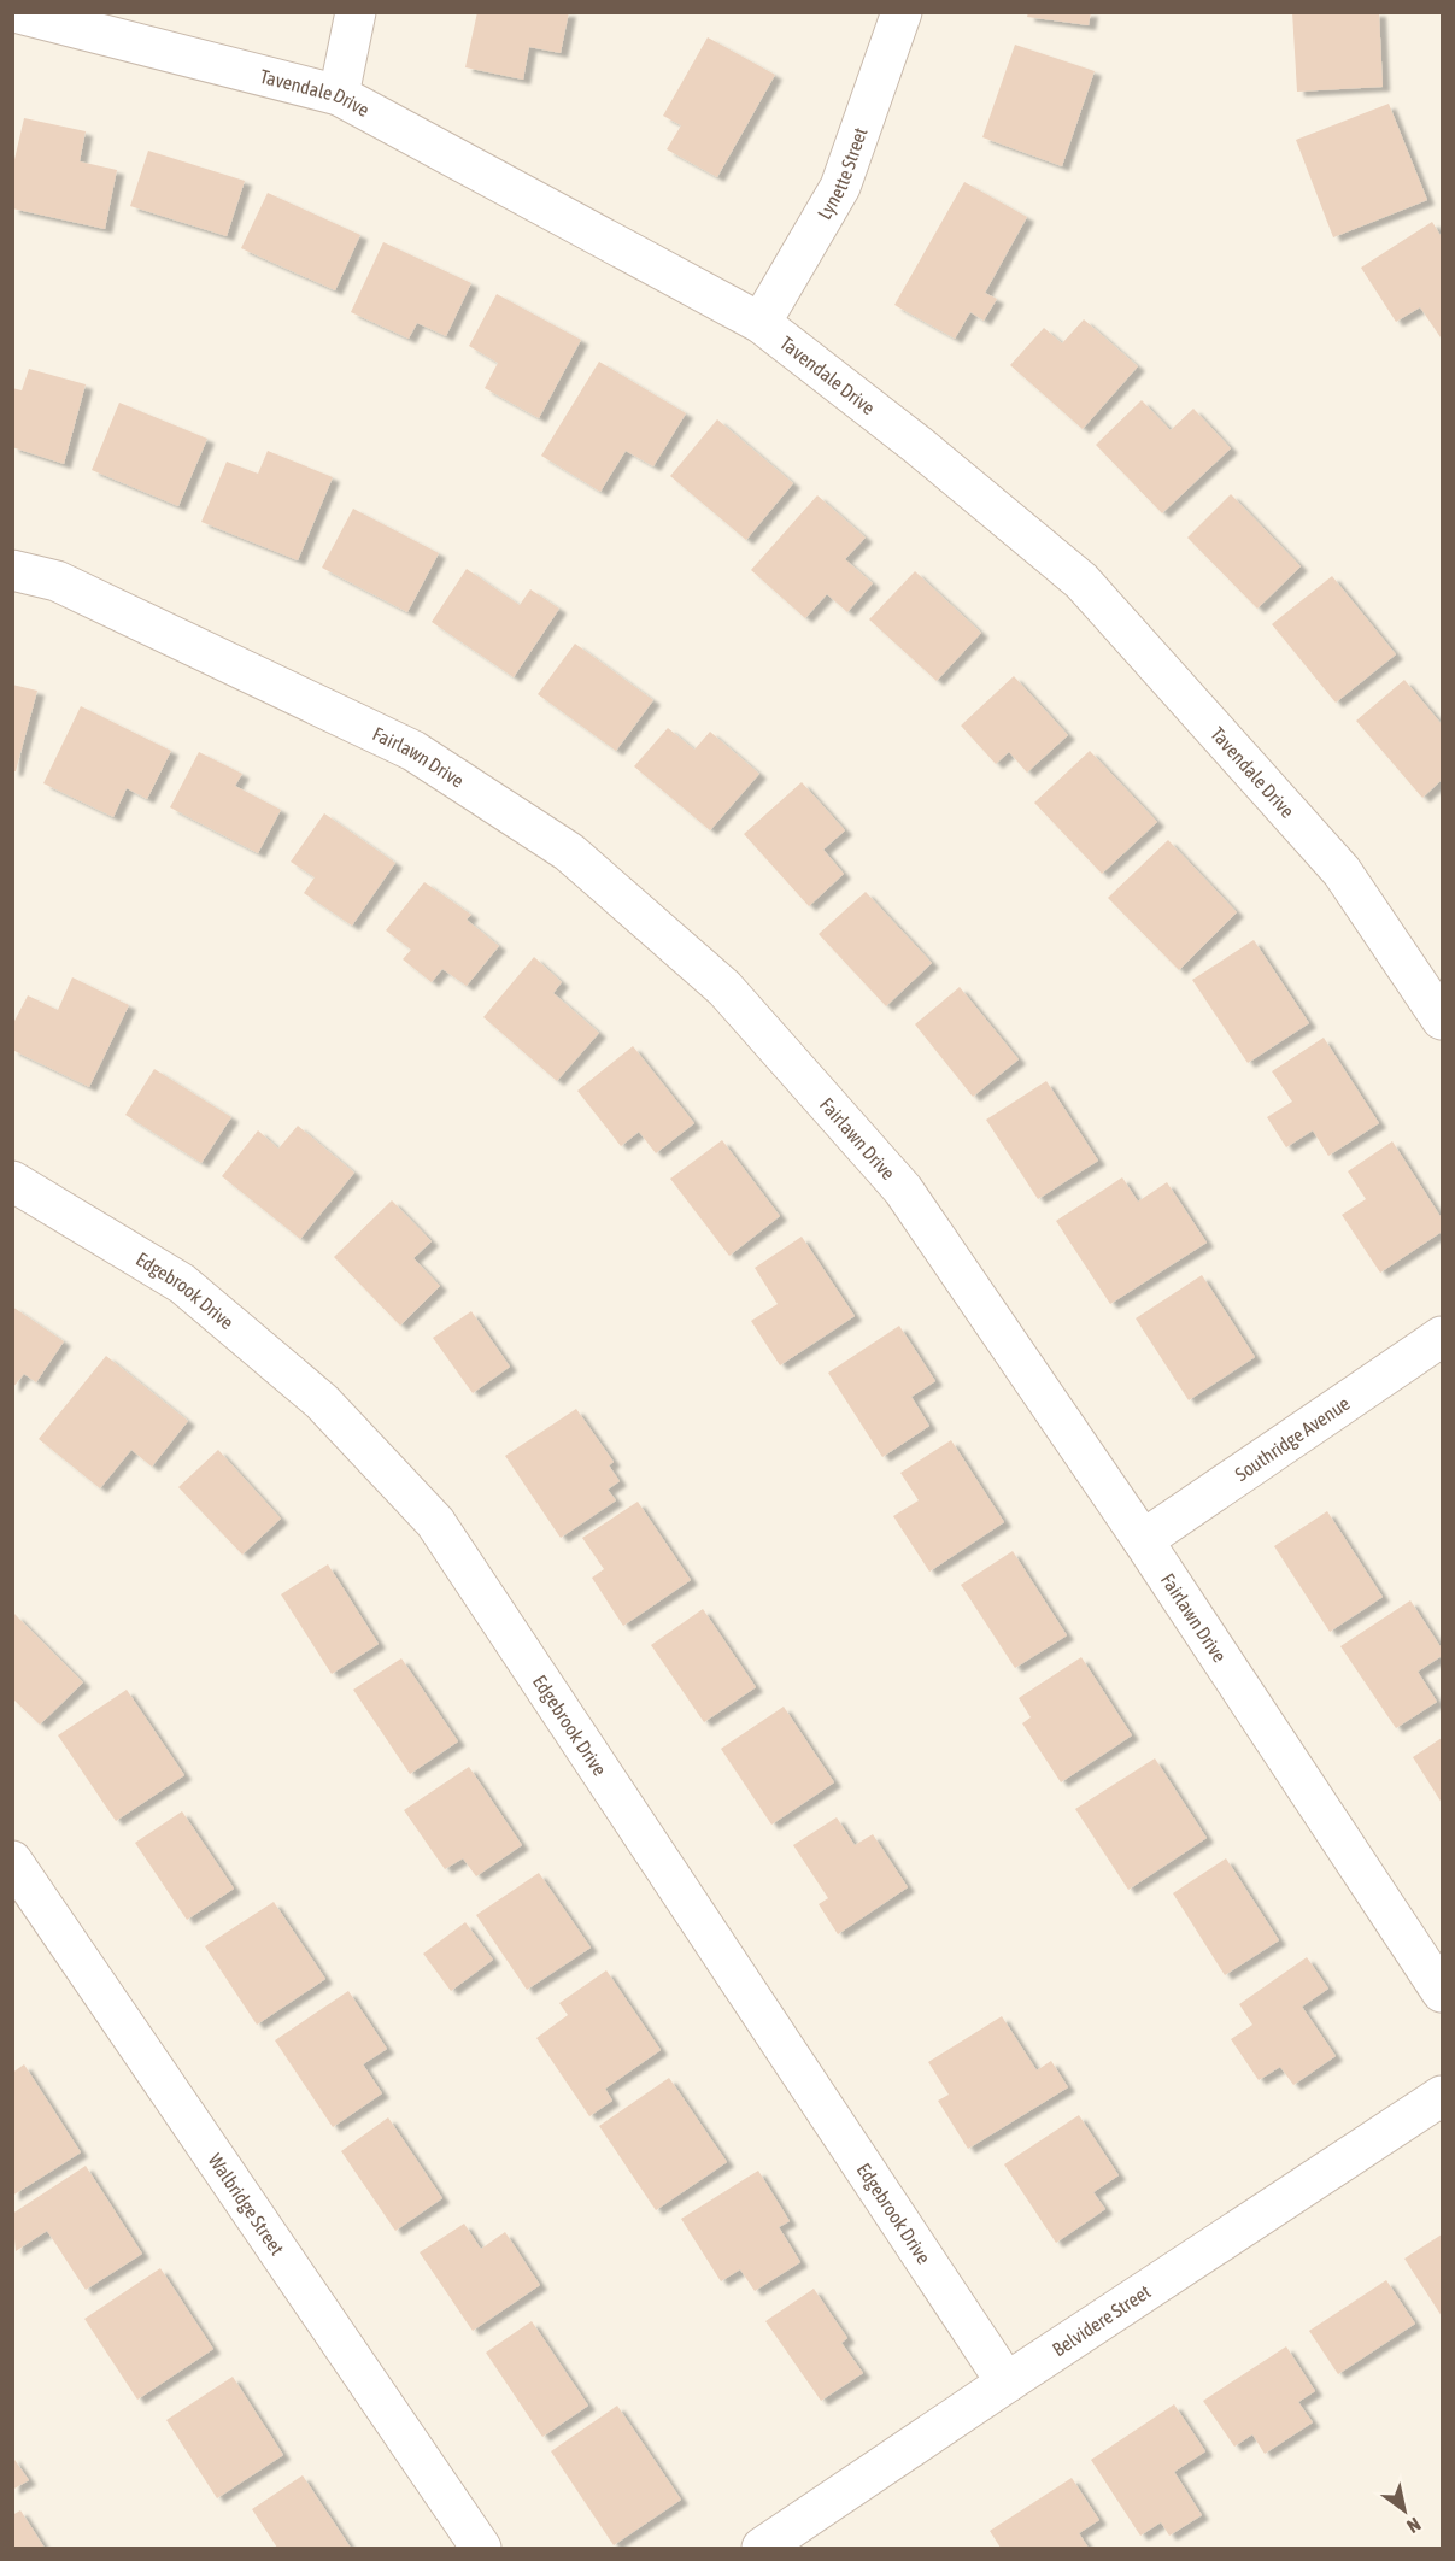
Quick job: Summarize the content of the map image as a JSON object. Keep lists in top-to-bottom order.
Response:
{
  "streets": {
    "street": [
      "Tavendale Drive",
      "Lynette Street",
      "Fairlawn Drive",
      "Edgebrook Drive",
      "Southridge Avenue",
      "Walbridge Street",
      "Belvidere Street"
    ]
  },
  "crossings": [
    ["Tavendale Drive", "Lynette Street"],
    ["Fairlawn Drive", "Southridge Avenue"],
    ["Edgebrook Drive", "Belvidere Street"]
  ],
  "north": "bottom right"
}
